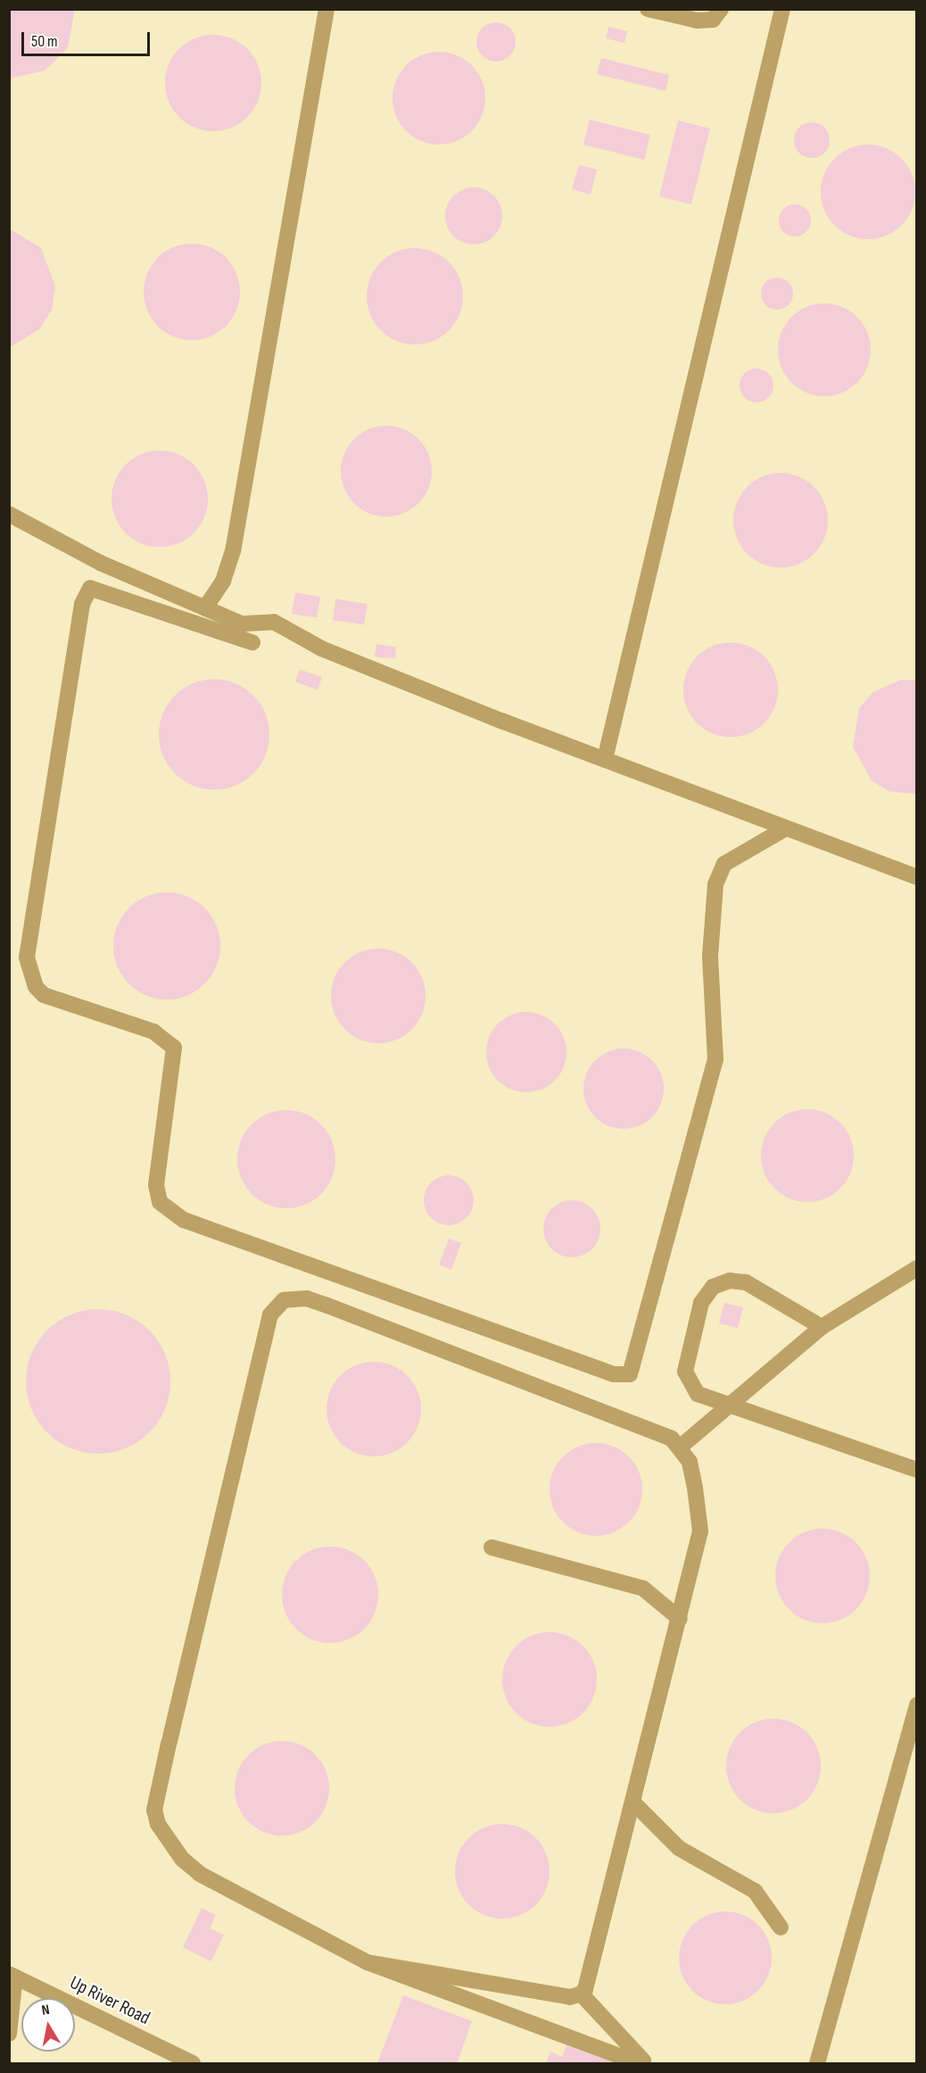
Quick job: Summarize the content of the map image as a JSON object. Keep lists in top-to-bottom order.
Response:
{
  "streets": {
    "street": ["Up River Road"]
  },
  "scale_bar": "50 m",
  "north": "top"
}
